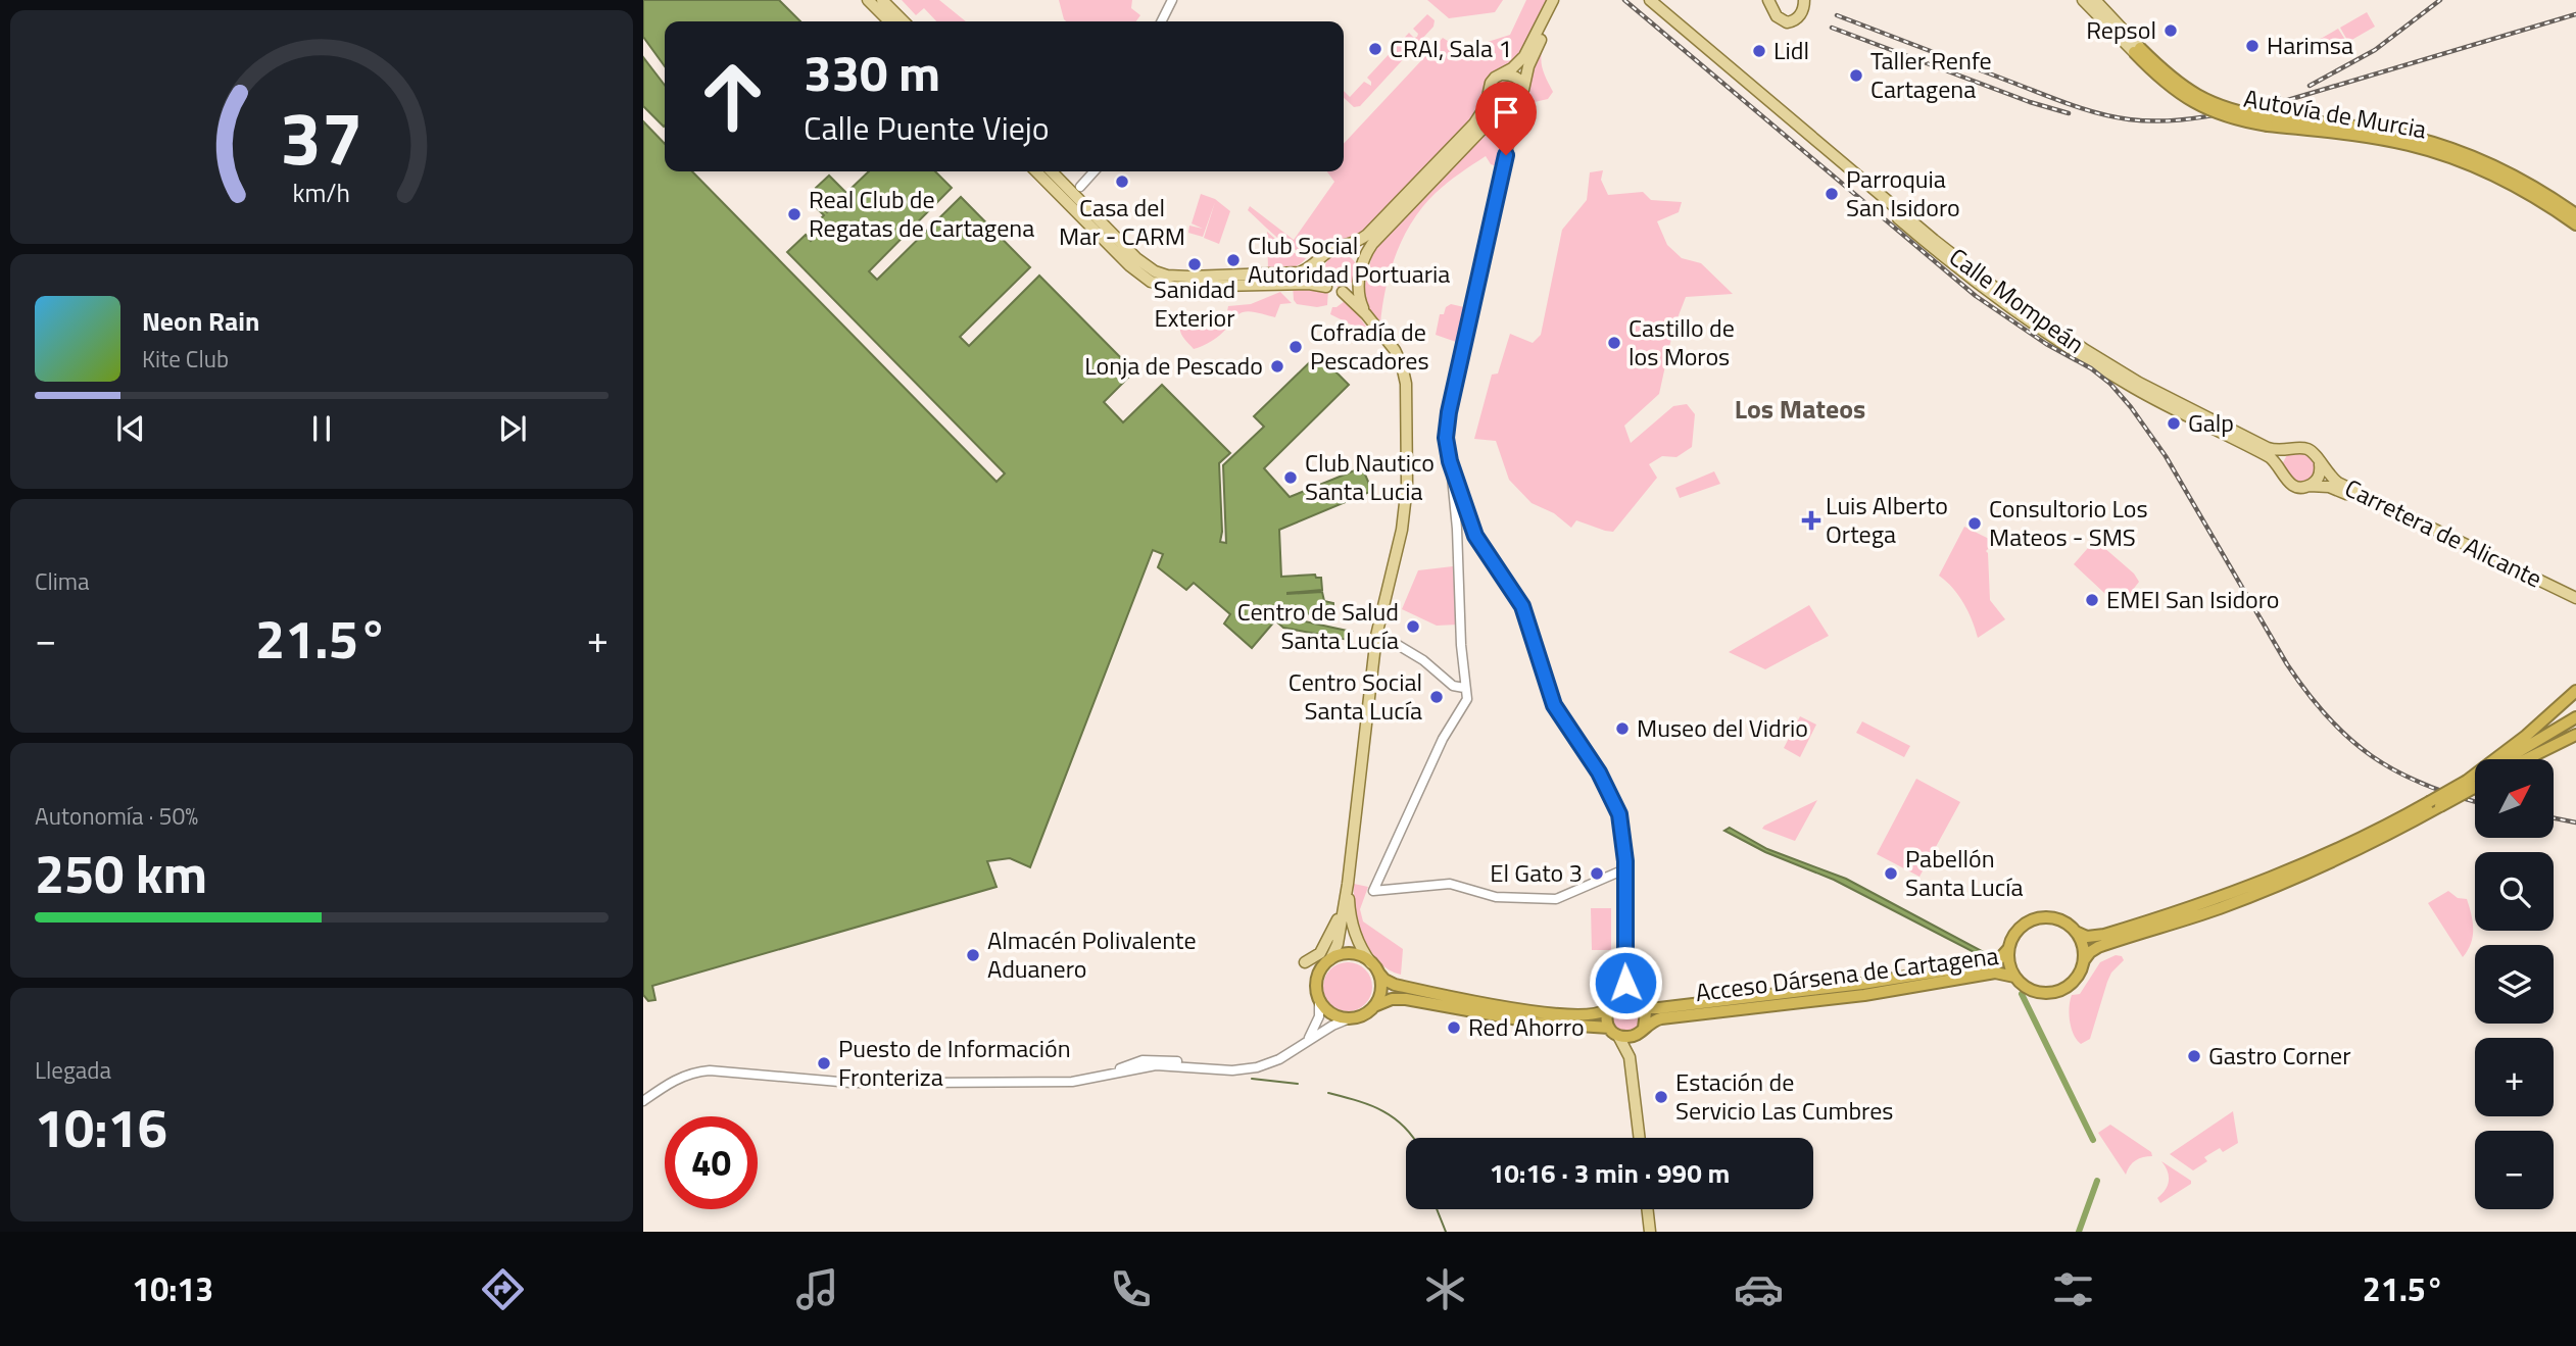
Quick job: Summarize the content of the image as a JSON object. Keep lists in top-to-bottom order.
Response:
{
  "streets": {
    "highway": ["Autovía de Murcia", "Acceso Dársena de Cartagena"],
    "main road": ["Calle Mompeán", "Carretera de Alicante"]
  },
  "districts": ["Los Mateos"],
  "places": {
    "other": [
      "Repsol",
      "Harimsa",
      "CRAI, Sala 1",
      "Lidl",
      "Taller Renfe Cartagena",
      "Casa del Mar - CARM",
      "Parroquia San Isidoro",
      "Real Club de Regatas de Cartagena",
      "Club Social Autoridad Portuaria",
      "Sanidad Exterior",
      "Castillo de los Moros",
      "Cofradía de Pescadores",
      "Lonja de Pescado",
      "Galp",
      "Club Nautico Santa Lucia",
      "Consultorio Los Mateos - SMS",
      "EMEI San Isidoro",
      "Centro de Salud Santa Lucía",
      "Centro Social Santa Lucía",
      "Museo del Vidrio",
      "El Gato 3",
      "Pabellón Santa Lucía",
      "Almacén Polivalente Aduanero",
      "Red Ahorro",
      "Gastro Corner",
      "Puesto de Información Fronteriza",
      "Estación de Servicio Las Cumbres"
    ],
    "health": ["Luis Alberto Ortega"]
  },
  "north": "top right",
  "page": {
    "turn": ["330 m", "Calle Puente Viejo"],
    "song": ["Neon Rain", "Kite Club"],
    "tile": [
      "Clima",
      ["Autonomía · 50%", "250 km"],
      ["Llegada", "10:16"]
    ],
    "heat": ["−", "21.5°", "+"],
    "map_buttons": ["+", "−"],
    "limit": "40",
    "trip": "10:16 · 3 min · 990 m",
    "tabs": ["10:13", "21.5°"],
    "gauge": ["37", "km/h"]
  }
}
